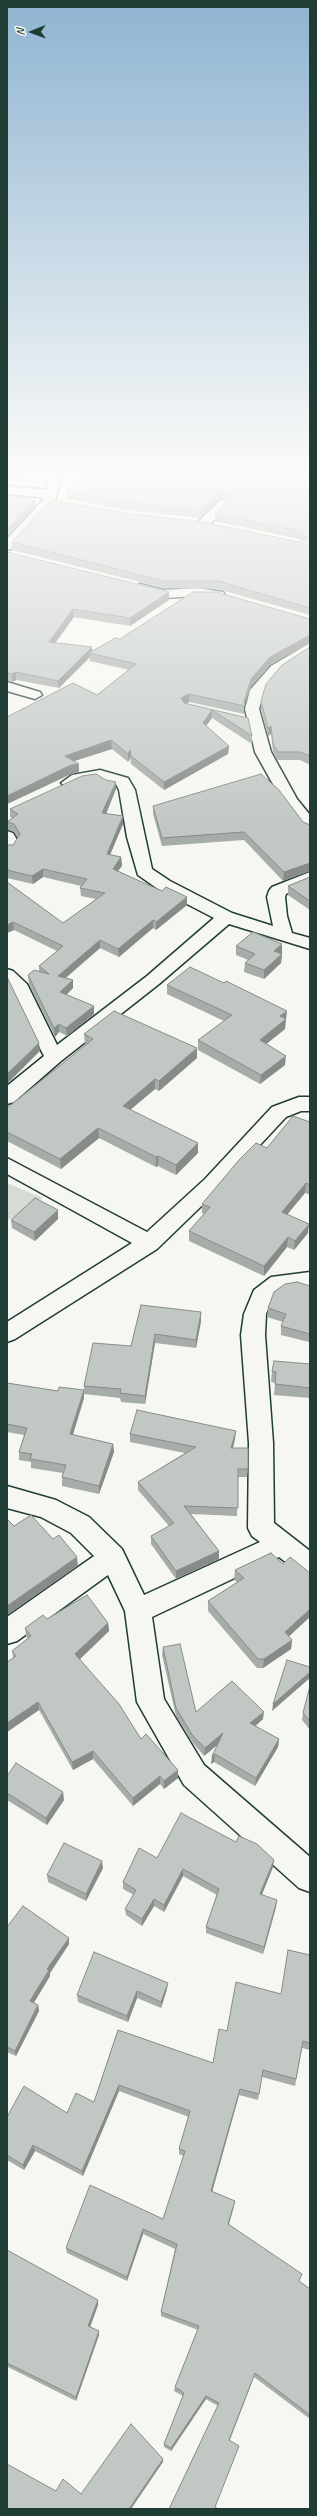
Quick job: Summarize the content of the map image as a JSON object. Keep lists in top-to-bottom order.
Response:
{
  "north": "left"
}
